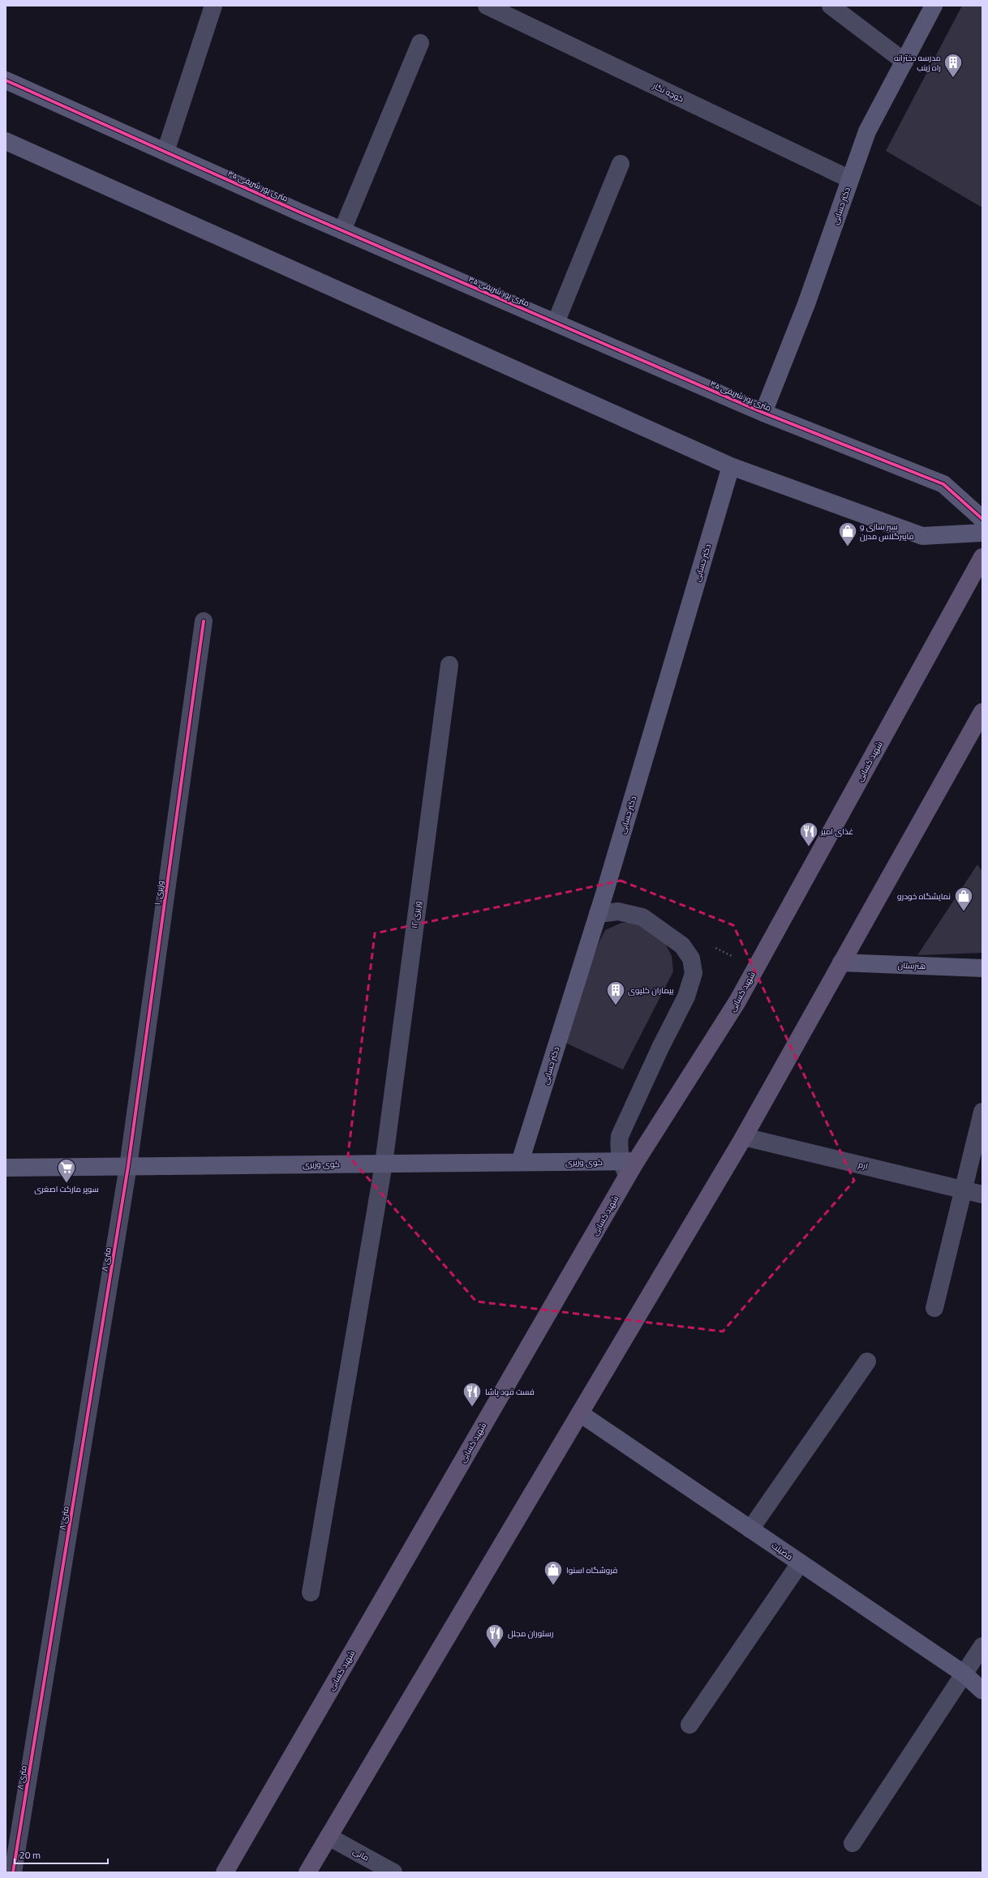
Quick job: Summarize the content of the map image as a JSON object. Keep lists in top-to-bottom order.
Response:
{
  "streets": {
    "main road": ["شهید کسایی"],
    "street": [
      "کوچه نگار",
      "۳۵ متری پور شریفی",
      "دکتر حسابی",
      "وزیری ۱۰",
      "وزيری ۱۲",
      "هنرستان",
      "کوی وزیری",
      "ارم",
      "متری ۸",
      "فضیلت",
      "مانی"
    ]
  },
  "crossings": [
    ["کوچه نگار", "دکتر حسابی"],
    ["۳۵ متری پور شریفی", "دکتر حسابی"],
    ["دکتر حسابی", "کوی وزیری"],
    ["شهید کسایی", "کوی وزیری"],
    ["وزیری ۱۰", "کوی وزیری"],
    ["وزیری ۱۰", "متری ۸"],
    ["وزيری ۱۲", "کوی وزیری"],
    ["کوی وزیری", "متری ۸"]
  ],
  "places": {
    "building": ["مدرسه دخترانه راه زینب", "بیماران کلیوی"],
    "shop": ["سپر سازی و فایبرگلاس مدرن", "نمایشگاه خودرو", "فروشگاه اسنوا"],
    "restaurant": ["غذای امیر", "فست فود پاشا", "رستوران مجلل"],
    "supermarket": ["سوپر مارکت اصغری"]
  },
  "scale_bar": "20 m"
}
